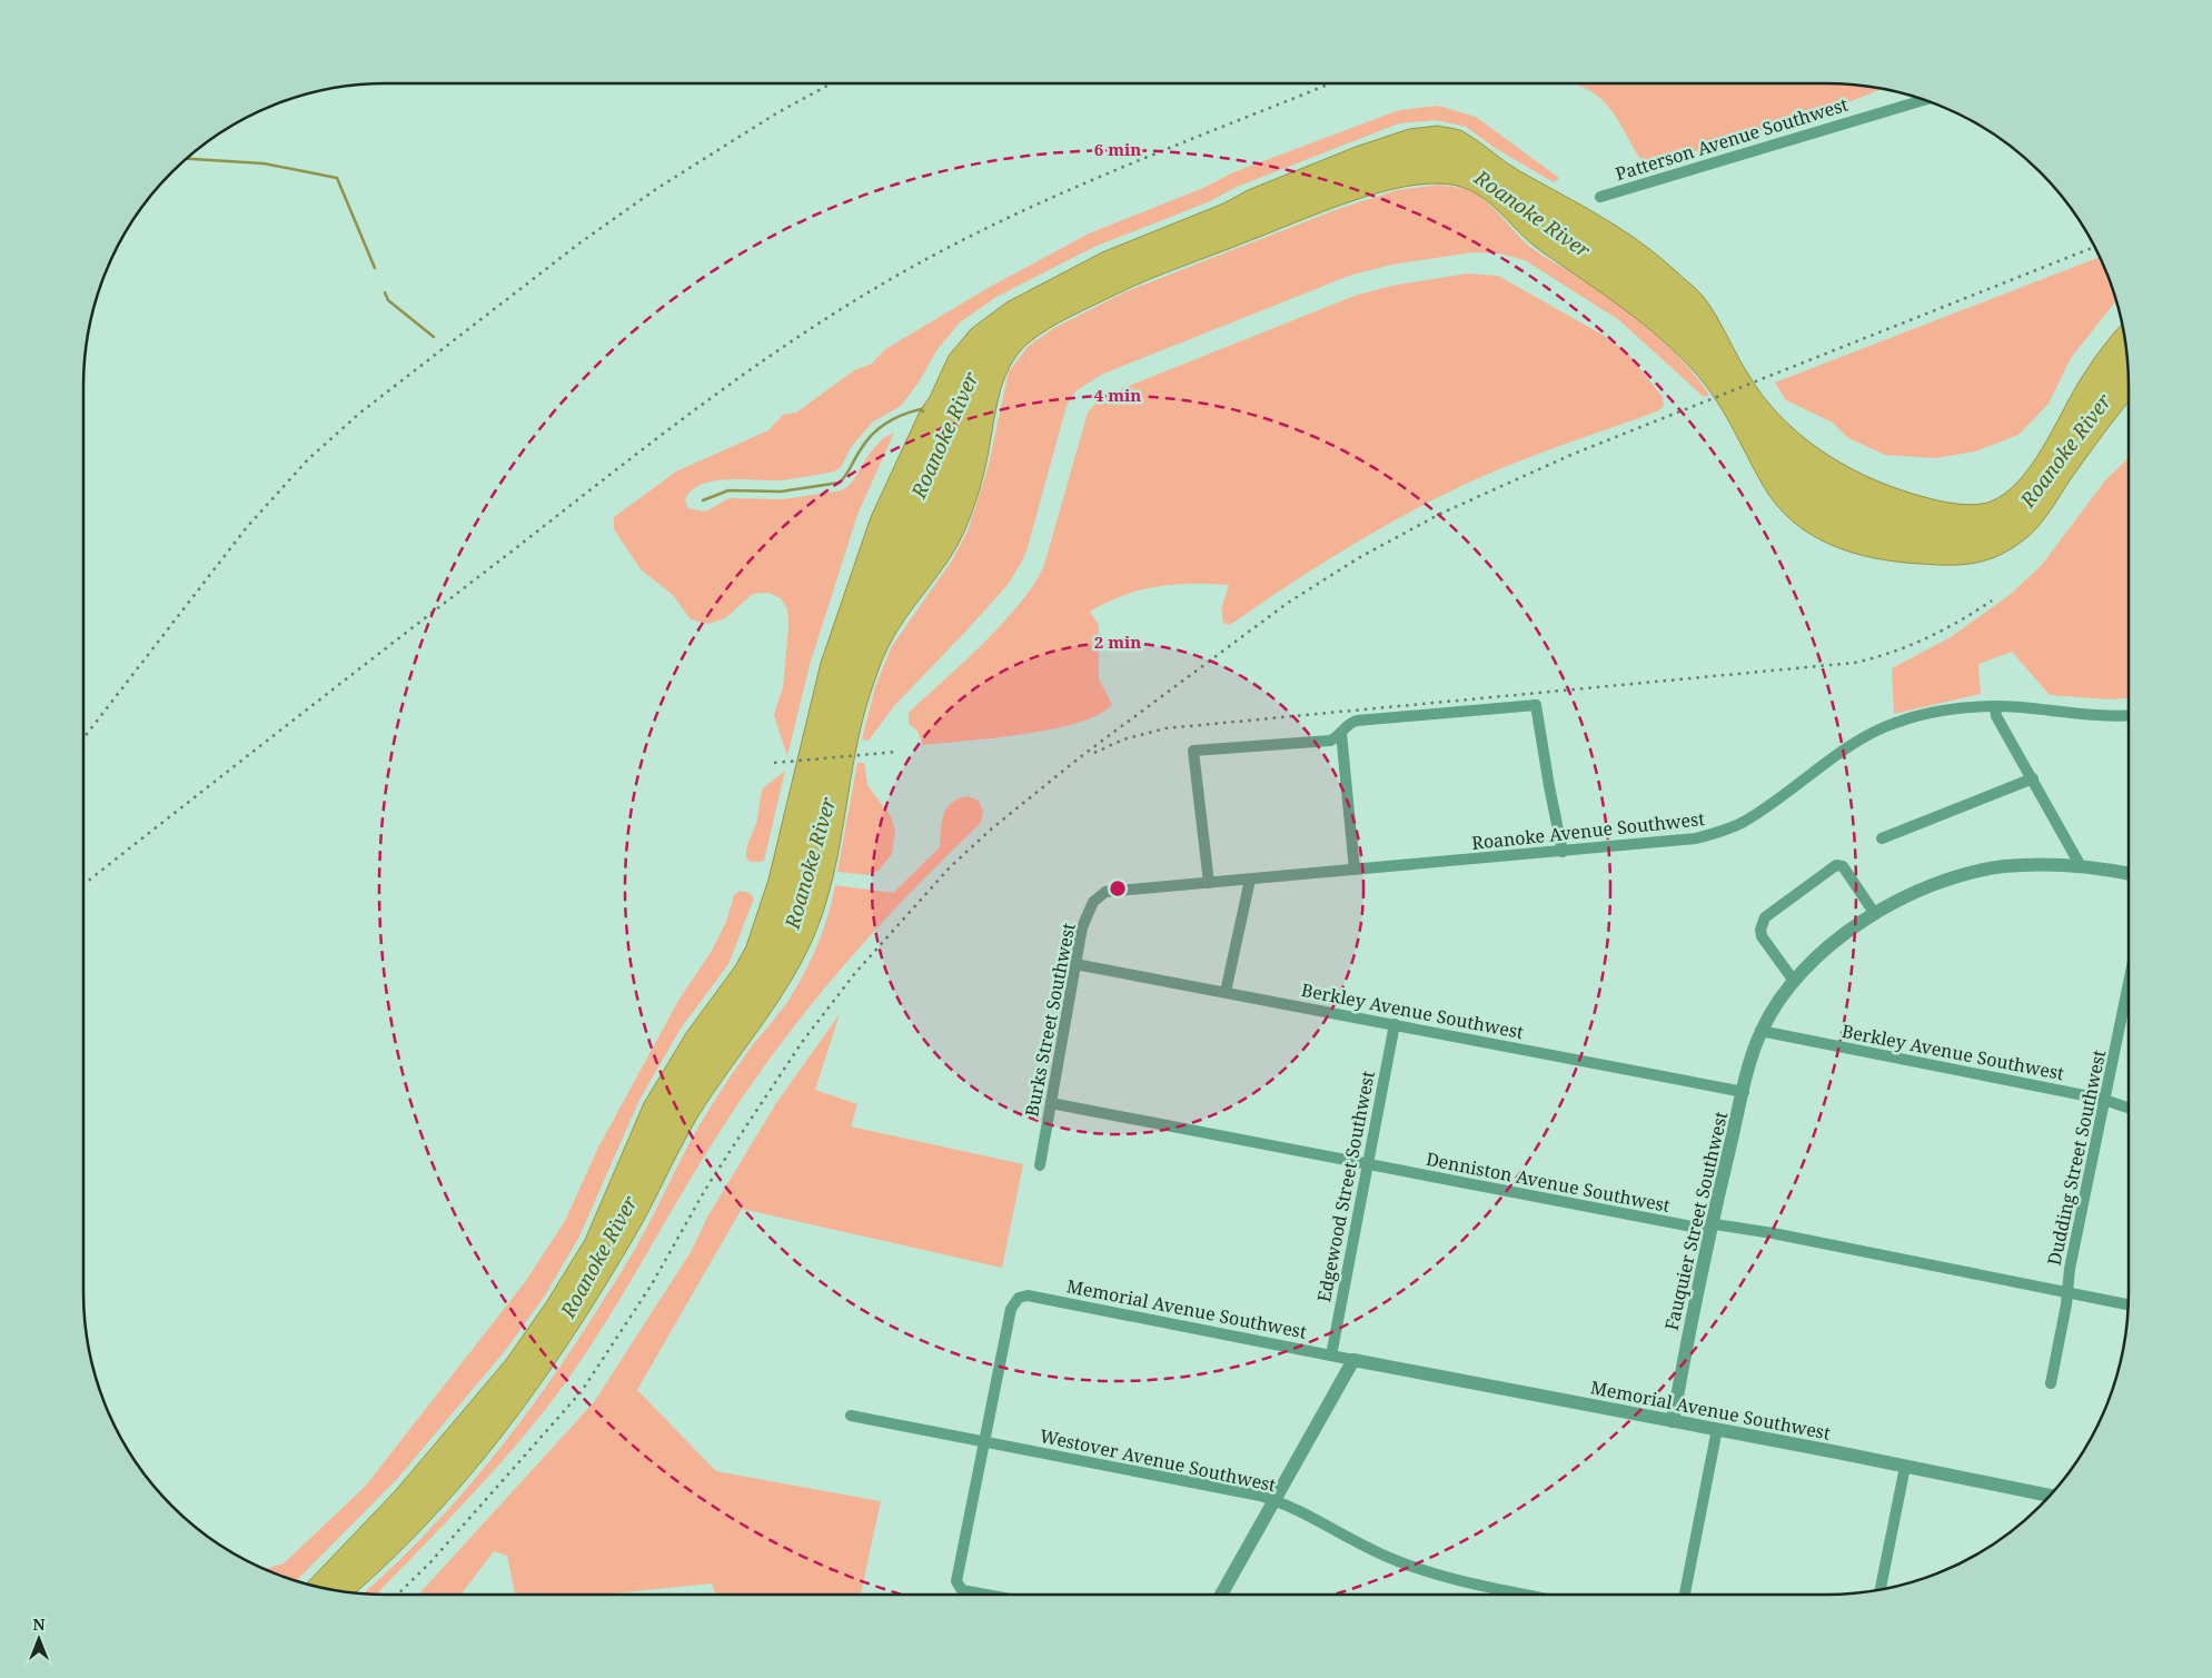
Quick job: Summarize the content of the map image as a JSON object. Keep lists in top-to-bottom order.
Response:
{
  "streets": {
    "street": [
      "Patterson Avenue Southwest",
      "Roanoke Avenue Southwest",
      "Berkley Avenue Southwest",
      "Burks Street Southwest",
      "Dudding Street Southwest",
      "Denniston Avenue Southwest",
      "Edgewood Street Southwest",
      "Fauquier Street Southwest",
      "Memorial Avenue Southwest",
      "Westover Avenue Southwest"
    ]
  },
  "crossings": [
    ["Roanoke Avenue Southwest", "Burks Street Southwest"],
    ["Berkley Avenue Southwest", "Burks Street Southwest"],
    ["Berkley Avenue Southwest", "Dudding Street Southwest"],
    ["Berkley Avenue Southwest", "Edgewood Street Southwest"],
    ["Berkley Avenue Southwest", "Fauquier Street Southwest"],
    ["Burks Street Southwest", "Denniston Avenue Southwest"],
    ["Dudding Street Southwest", "Denniston Avenue Southwest"],
    ["Denniston Avenue Southwest", "Edgewood Street Southwest"],
    ["Denniston Avenue Southwest", "Fauquier Street Southwest"],
    ["Edgewood Street Southwest", "Memorial Avenue Southwest"],
    ["Fauquier Street Southwest", "Memorial Avenue Southwest"],
    ["Memorial Avenue Southwest", "Westover Avenue Southwest"]
  ],
  "water": ["Roanoke River"],
  "north": "top",
  "rings": ["6 min", "4 min", "2 min"]
}
